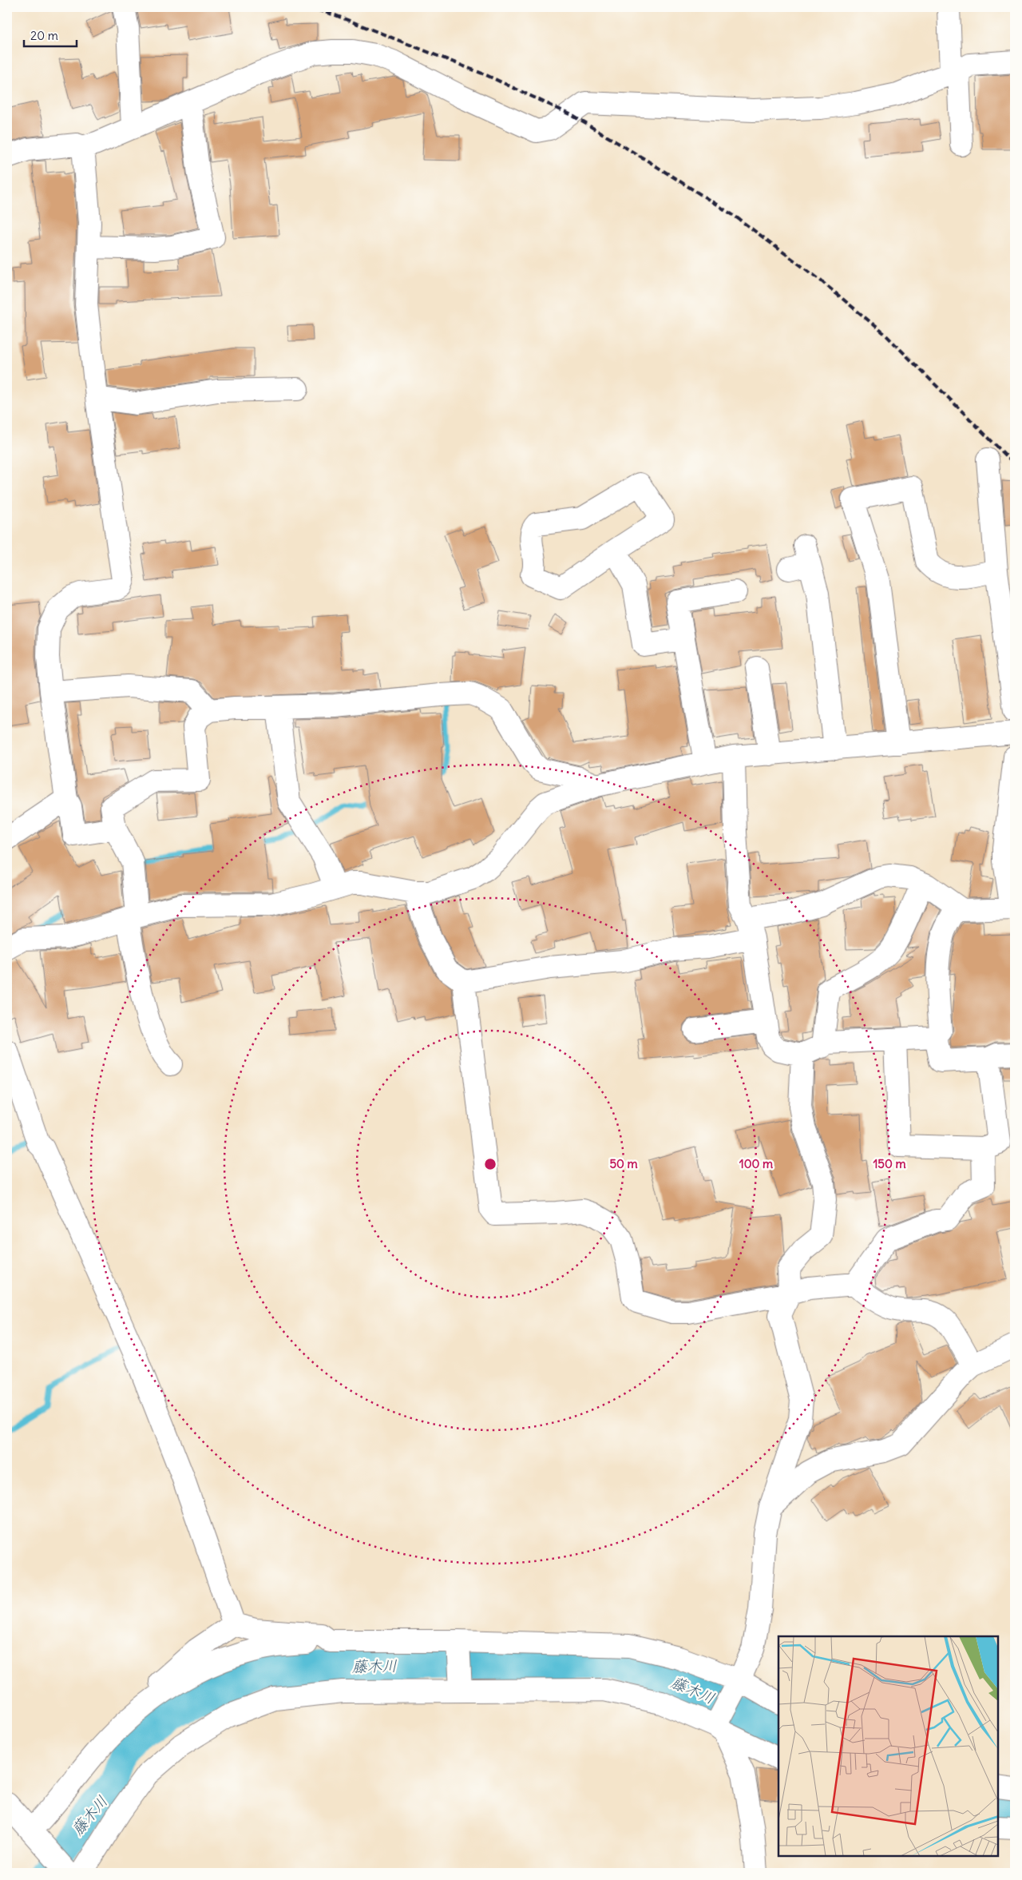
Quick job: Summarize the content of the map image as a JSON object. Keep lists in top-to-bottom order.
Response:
{
  "water": ["藤木川"],
  "scale_bar": "20 m",
  "rings": ["50 m", "100 m", "150 m"]
}
